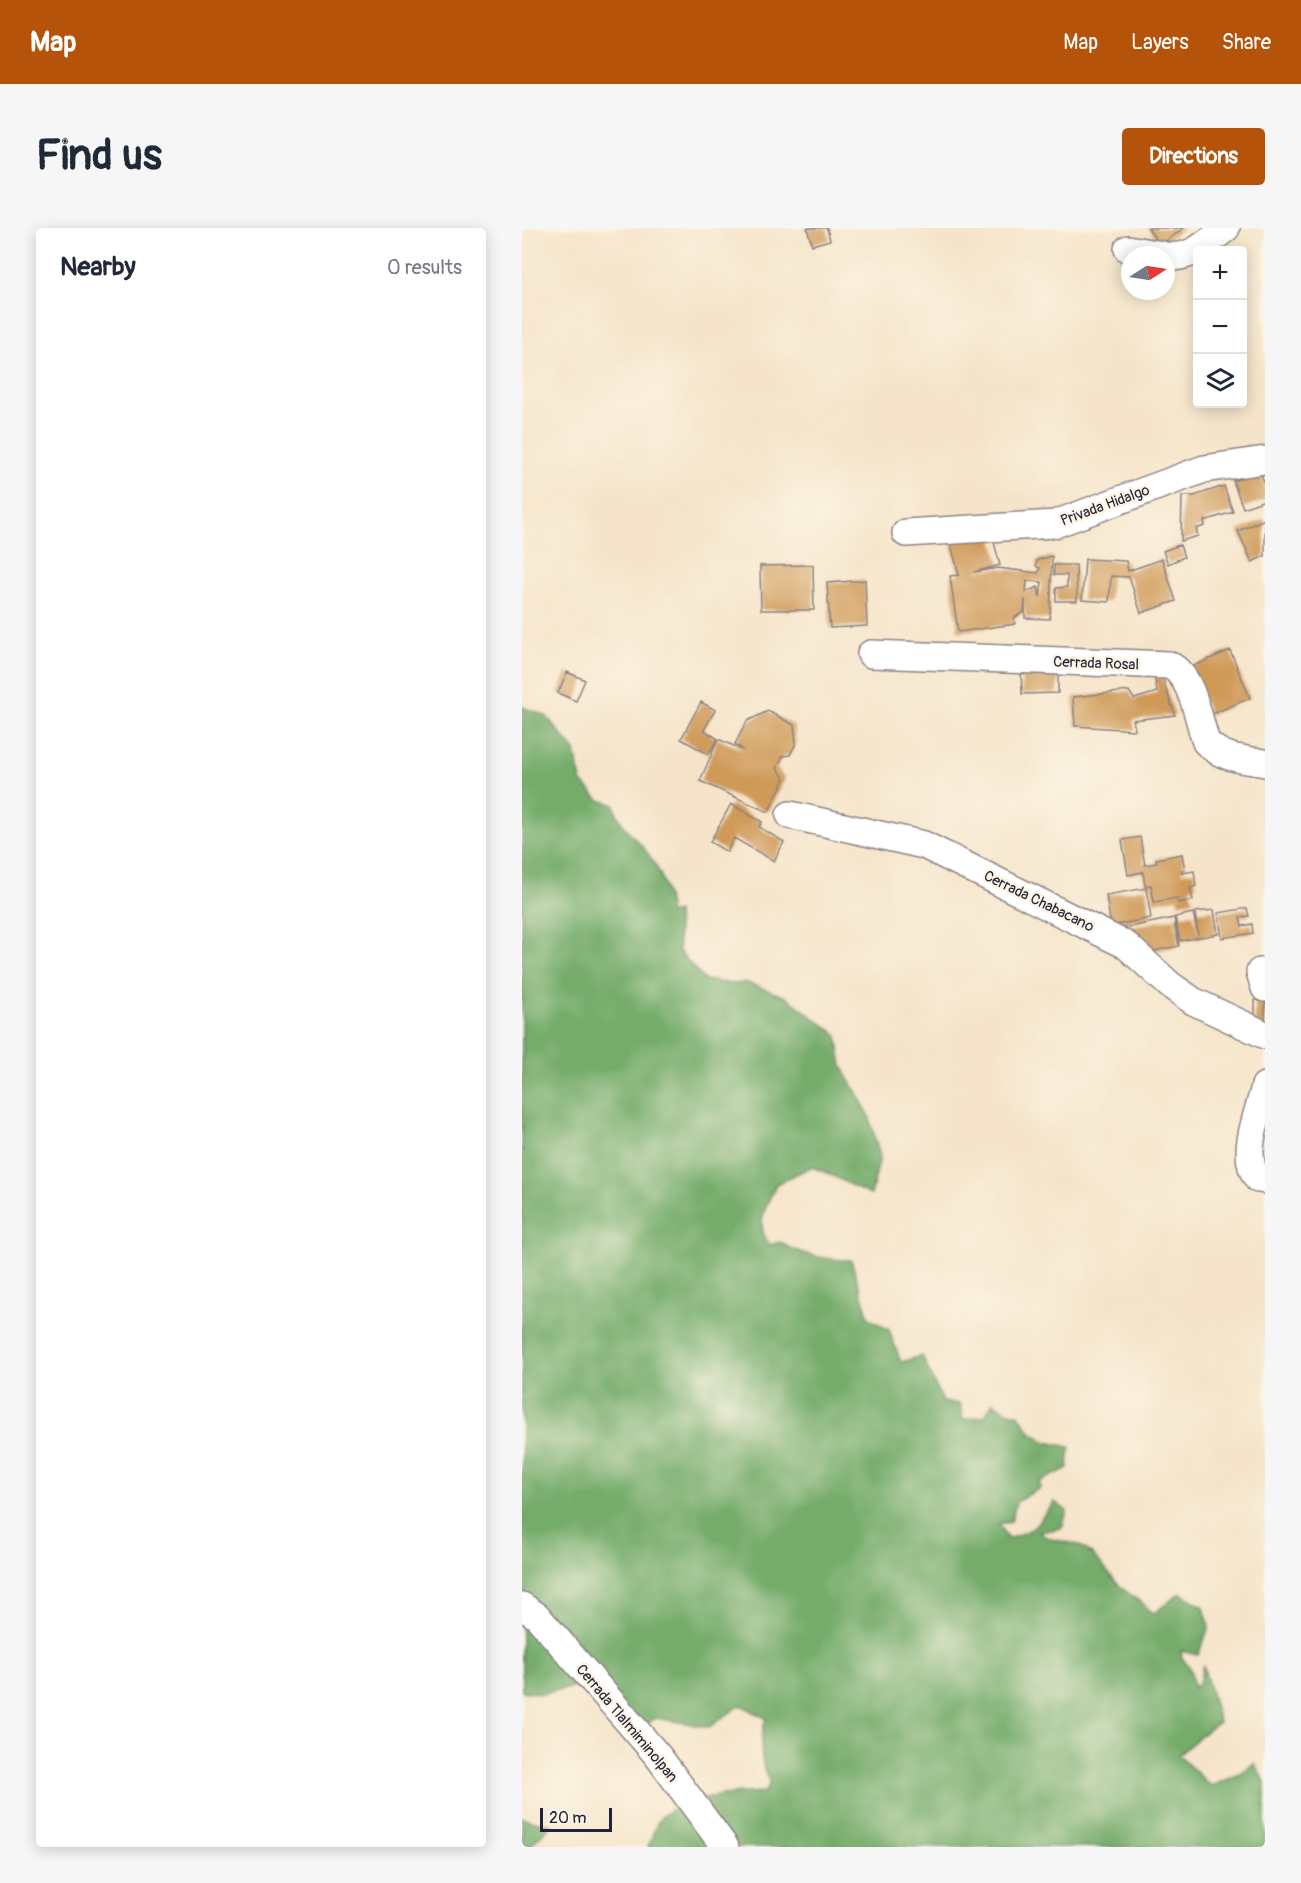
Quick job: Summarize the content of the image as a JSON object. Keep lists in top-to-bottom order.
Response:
{
  "streets": {
    "street": [
      "Privada Hidalgo",
      "Cerrada Rosal",
      "Cerrada Chabacano",
      "Cerrada Tlalmiminolpan"
    ]
  },
  "scale_bar": "20 m",
  "north": "right",
  "page": {
    "header": "Map",
    "nav": ["Map", "Layers", "Share"],
    "buttons": "Directions",
    "title": "Find us",
    "heading": ["Nearby", "0 results"],
    "map_buttons": ["+", "−"],
    "scale": "20 m"
  }
}
